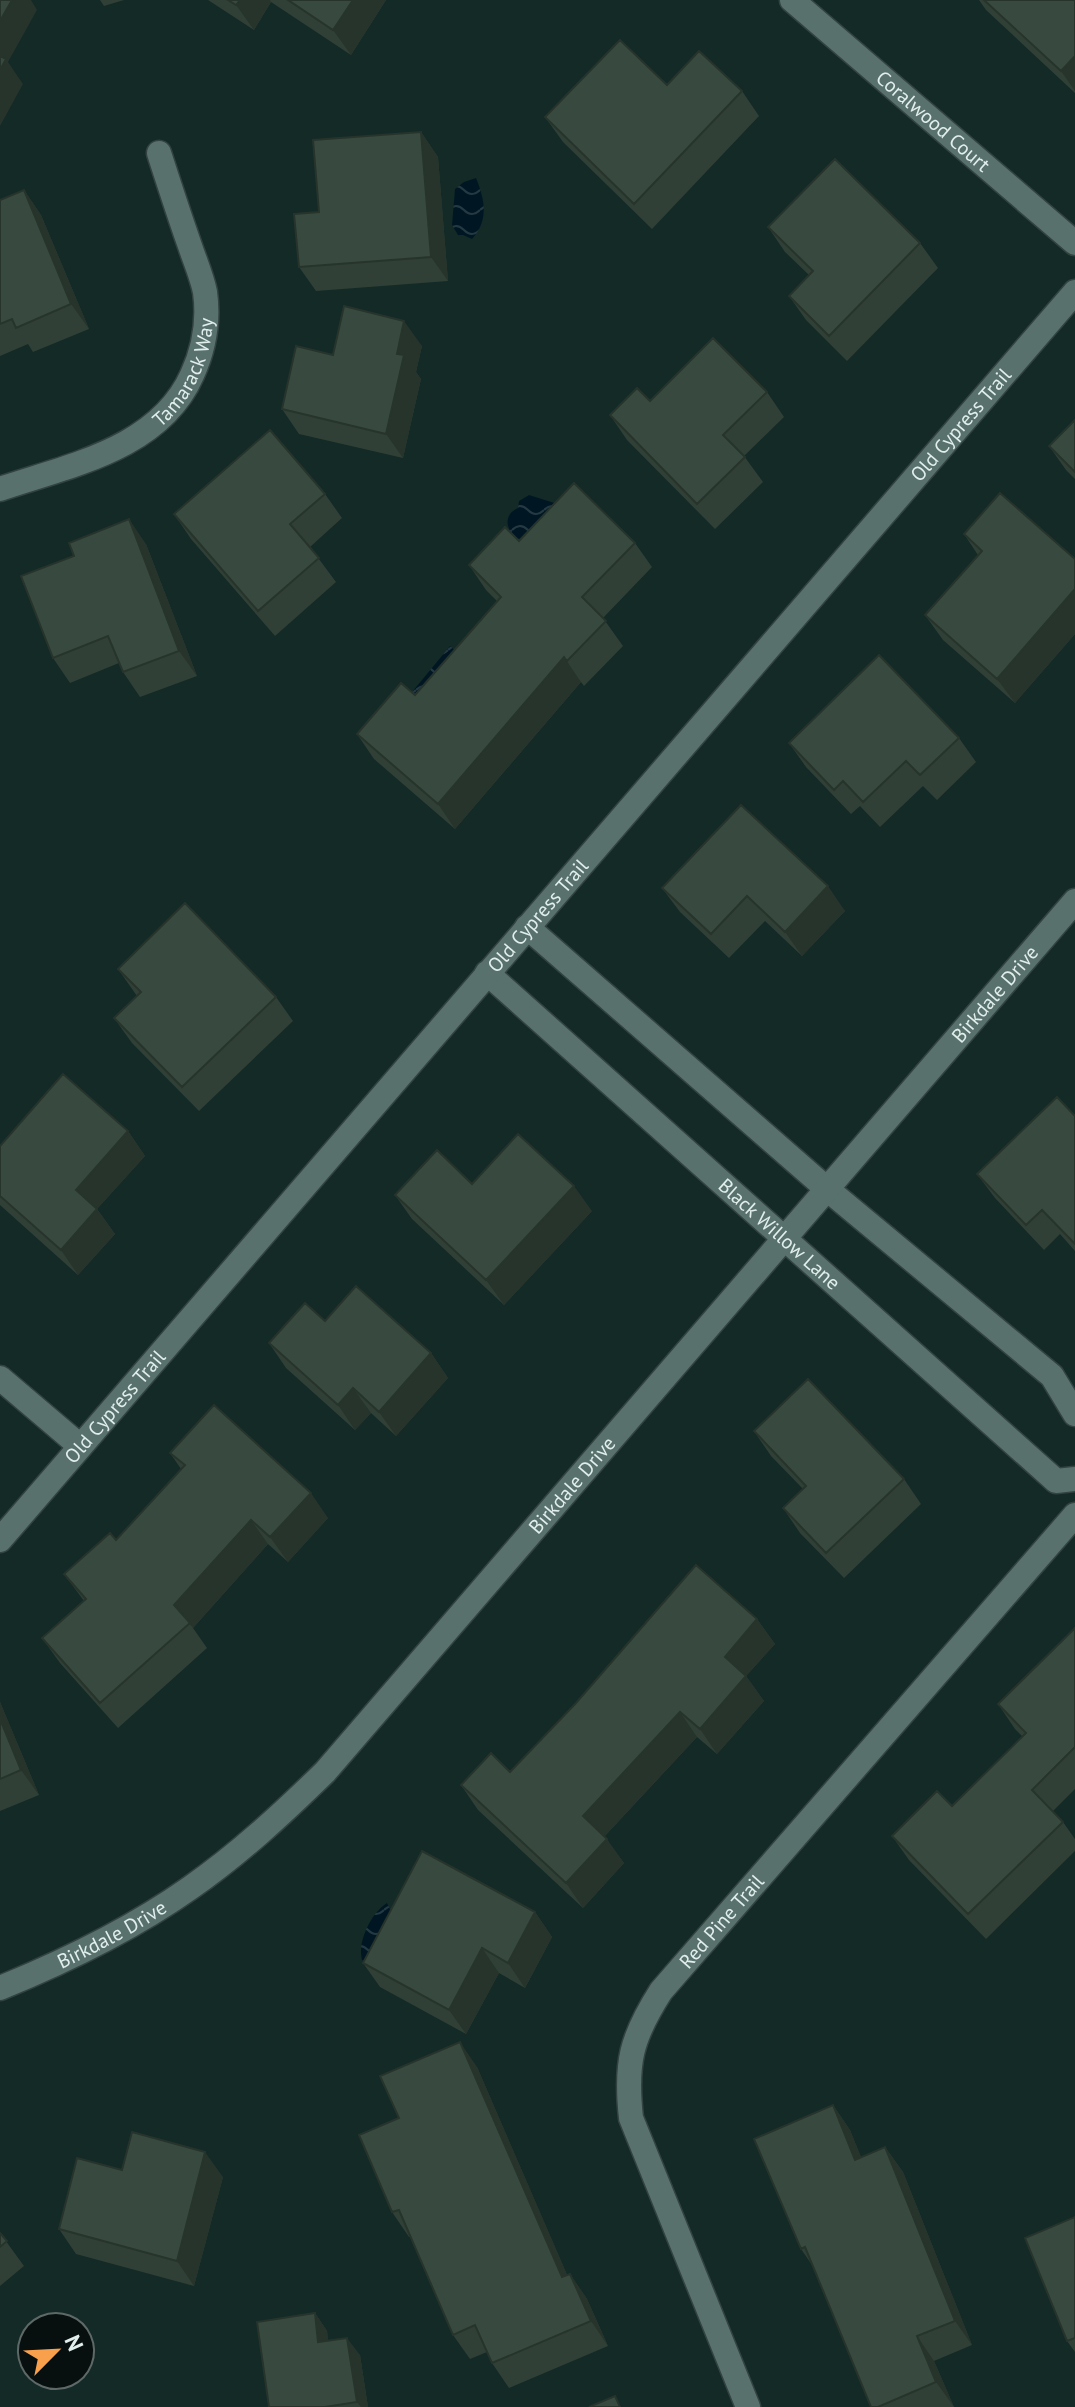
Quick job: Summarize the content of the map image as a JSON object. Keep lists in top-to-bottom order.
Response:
{
  "streets": {
    "street": [
      "Coralwood Court",
      "Tamarack Way",
      "Old Cypress Trail",
      "Birkdale Drive",
      "Black Willow Lane",
      "Red Pine Trail"
    ]
  },
  "crossings": [
    ["Old Cypress Trail", "Black Willow Lane"],
    ["Birkdale Drive", "Black Willow Lane"]
  ],
  "north": "top right"
}
